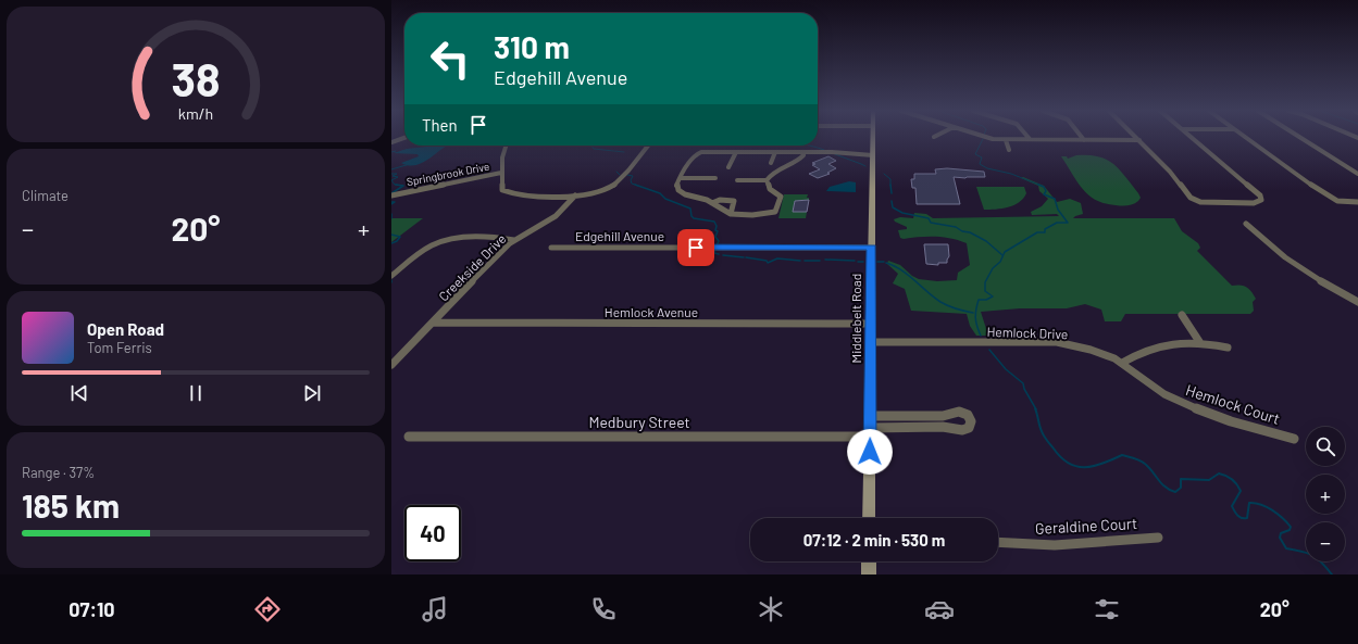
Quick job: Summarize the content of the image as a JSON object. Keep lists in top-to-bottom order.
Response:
{
  "streets": {
    "street": [
      "Springbrook Drive",
      "Edgehill Avenue",
      "Creekside Drive",
      "Hemlock Avenue",
      "Middlebelt Road",
      "Hemlock Drive",
      "Hemlock Court",
      "Medbury Street",
      "Geraldine Court"
    ]
  },
  "crossings": [
    ["Springbrook Drive", "Creekside Drive"],
    ["Edgehill Avenue", "Middlebelt Road"],
    ["Creekside Drive", "Hemlock Avenue"],
    ["Hemlock Avenue", "Middlebelt Road"],
    ["Middlebelt Road", "Hemlock Drive"],
    ["Middlebelt Road", "Medbury Street"],
    ["Hemlock Drive", "Hemlock Court"]
  ],
  "page": {
    "turn": ["310 m", "Edgehill Avenue"],
    "then": "Then",
    "tile": [
      "Climate",
      ["Range · 37%", "185 km"]
    ],
    "heat": ["−", "20°", "+"],
    "song": ["Open Road", "Tom Ferris"],
    "map_buttons": ["+", "−"],
    "limit": "40",
    "trip": "07:12 · 2 min · 530 m",
    "tabs": ["07:10", "20°"],
    "gauge": ["38", "km/h"]
  }
}
